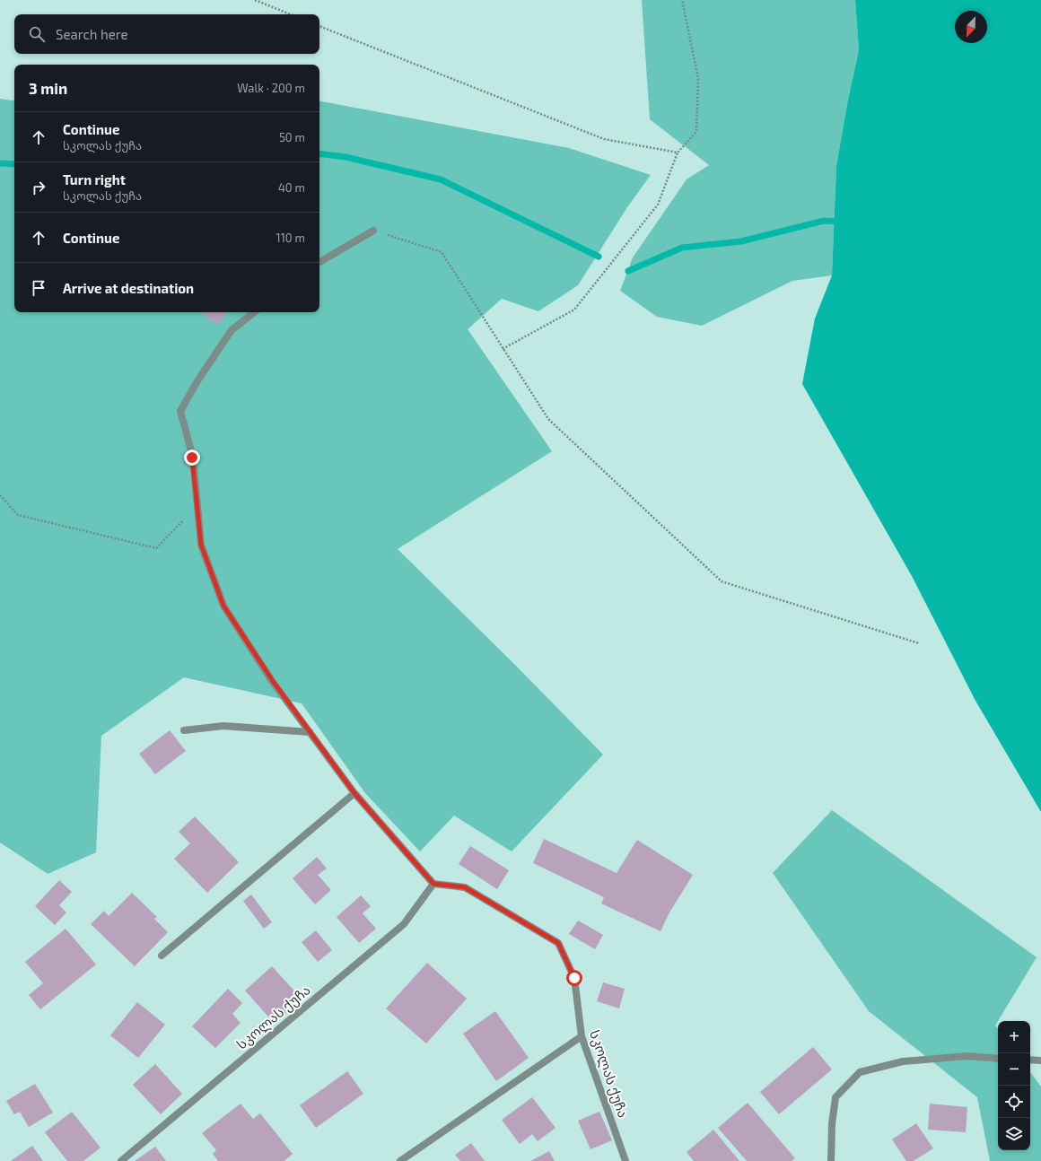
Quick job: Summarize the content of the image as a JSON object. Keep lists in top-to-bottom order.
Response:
{
  "streets": {
    "street": ["სკოლას ქუჩა"]
  },
  "north": "bottom left",
  "page": {
    "search": "Search here",
    "heading": ["3 min", "Walk · 200 m"],
    "list": [
      ["Continue", "სკოლას ქუჩა", "50 m"],
      ["Turn right", "სკოლას ქუჩა", "40 m"],
      ["Continue", "110 m"],
      "Arrive at destination"
    ],
    "map_buttons": ["+", "−"]
  }
}
